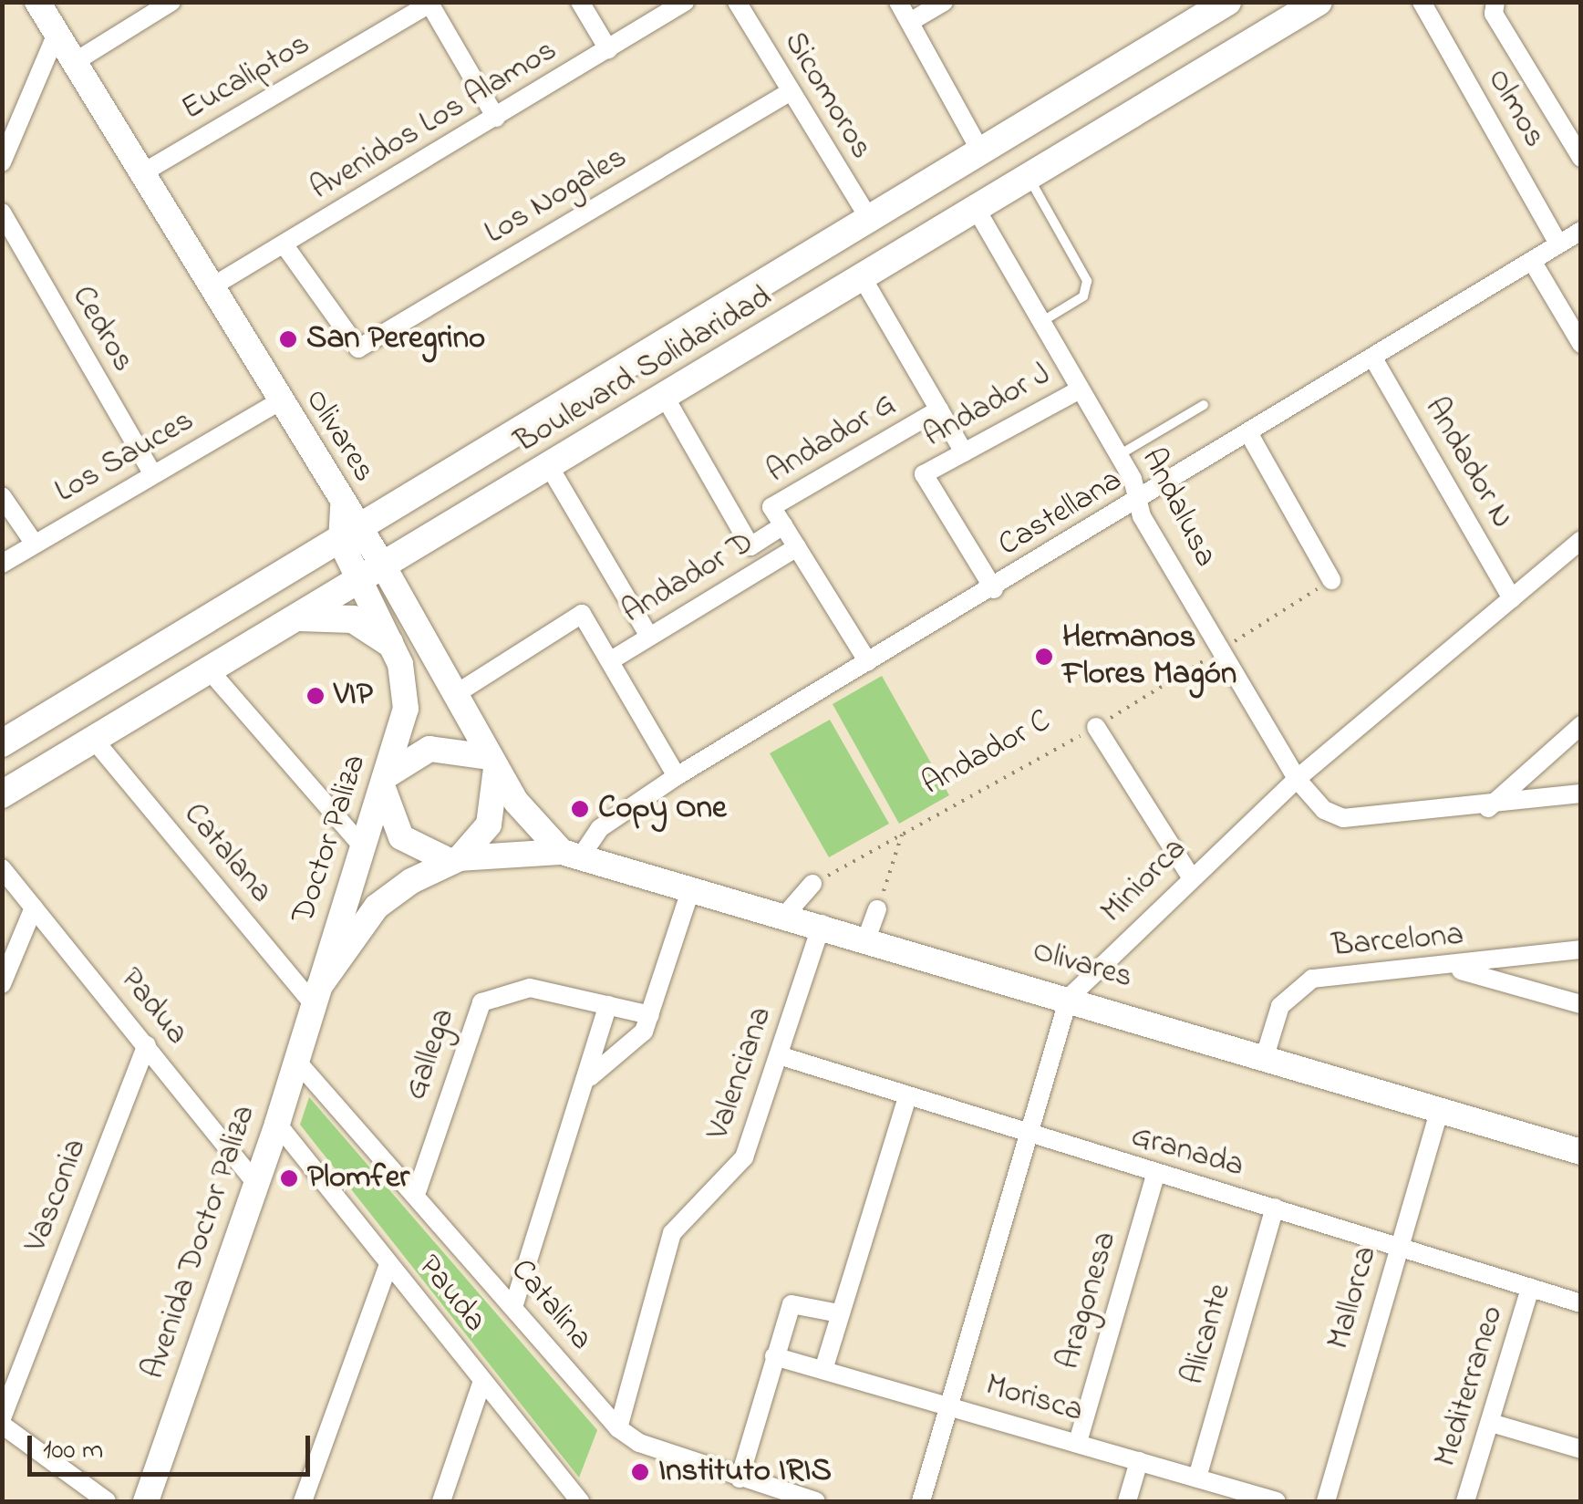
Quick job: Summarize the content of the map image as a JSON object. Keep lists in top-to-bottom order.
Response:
{
  "streets": {
    "main road": [
      "Boulevard Solidaridad",
      "Olivares",
      "Doctor Paliza",
      "Avenida Doctor Paliza"
    ],
    "street": [
      "Eucaliptos",
      "Sicomoros",
      "Olmos",
      "Avenidos Los Alamos",
      "Los Nogales",
      "Cedros",
      "Andador J",
      "Andador G",
      "Los Sauces",
      "Andador N",
      "Andalusa",
      "Castellana",
      "Andador D",
      "Catalana",
      "Miniorca",
      "Barcelona",
      "Padua",
      "Gallega",
      "Valenciana",
      "Granada",
      "Vasconia",
      "Pauda",
      "Mallorca",
      "Aragonesa",
      "Catalina",
      "Alicante",
      "Mediterraneo",
      "Morisca"
    ],
    "path": ["Andador C"]
  },
  "crossings": [
    ["Eucaliptos", "Olivares"],
    ["Sicomoros", "Los Nogales"],
    ["Sicomoros", "Boulevard Solidaridad"],
    ["Olmos", "Castellana"],
    ["Avenidos Los Alamos", "Los Nogales"],
    ["Avenidos Los Alamos", "Olivares"],
    ["Cedros", "Los Sauces"],
    ["Boulevard Solidaridad", "Olivares"],
    ["Boulevard Solidaridad", "Andalusa"],
    ["Boulevard Solidaridad", "Doctor Paliza"],
    ["Boulevard Solidaridad", "Catalana"],
    ["Andador J", "Andalusa"],
    ["Andador J", "Castellana"],
    ["Olivares", "Los Sauces"],
    ["Olivares", "Castellana"],
    ["Olivares", "Doctor Paliza"],
    ["Olivares", "Catalana"],
    ["Olivares", "Miniorca"],
    ["Olivares", "Barcelona"],
    ["Olivares", "Valenciana"],
    ["Olivares", "Avenida Doctor Paliza"],
    ["Olivares", "Mallorca"],
    ["Andador N", "Castellana"],
    ["Andador N", "Miniorca"],
    ["Andalusa", "Castellana"],
    ["Andalusa", "Andador C"],
    ["Andalusa", "Miniorca"],
    ["Doctor Paliza", "Catalana"],
    ["Doctor Paliza", "Avenida Doctor Paliza"],
    ["Catalana", "Avenida Doctor Paliza"],
    ["Miniorca", "Granada"],
    ["Miniorca", "Morisca"],
    ["Padua", "Vasconia"],
    ["Padua", "Avenida Doctor Paliza"],
    ["Gallega", "Catalina"],
    ["Valenciana", "Granada"],
    ["Valenciana", "Catalina"],
    ["Granada", "Mallorca"],
    ["Granada", "Aragonesa"],
    ["Granada", "Alicante"],
    ["Granada", "Mediterraneo"],
    ["Avenida Doctor Paliza", "Pauda"],
    ["Avenida Doctor Paliza", "Catalina"],
    ["Aragonesa", "Morisca"],
    ["Alicante", "Morisca"]
  ],
  "places": [
    "San Peregrino",
    "Hermanos Flores Magón",
    "VIP",
    "Copy One",
    "Plomfer",
    "Instituto IRIS"
  ],
  "scale_bar": "100 m"
}
